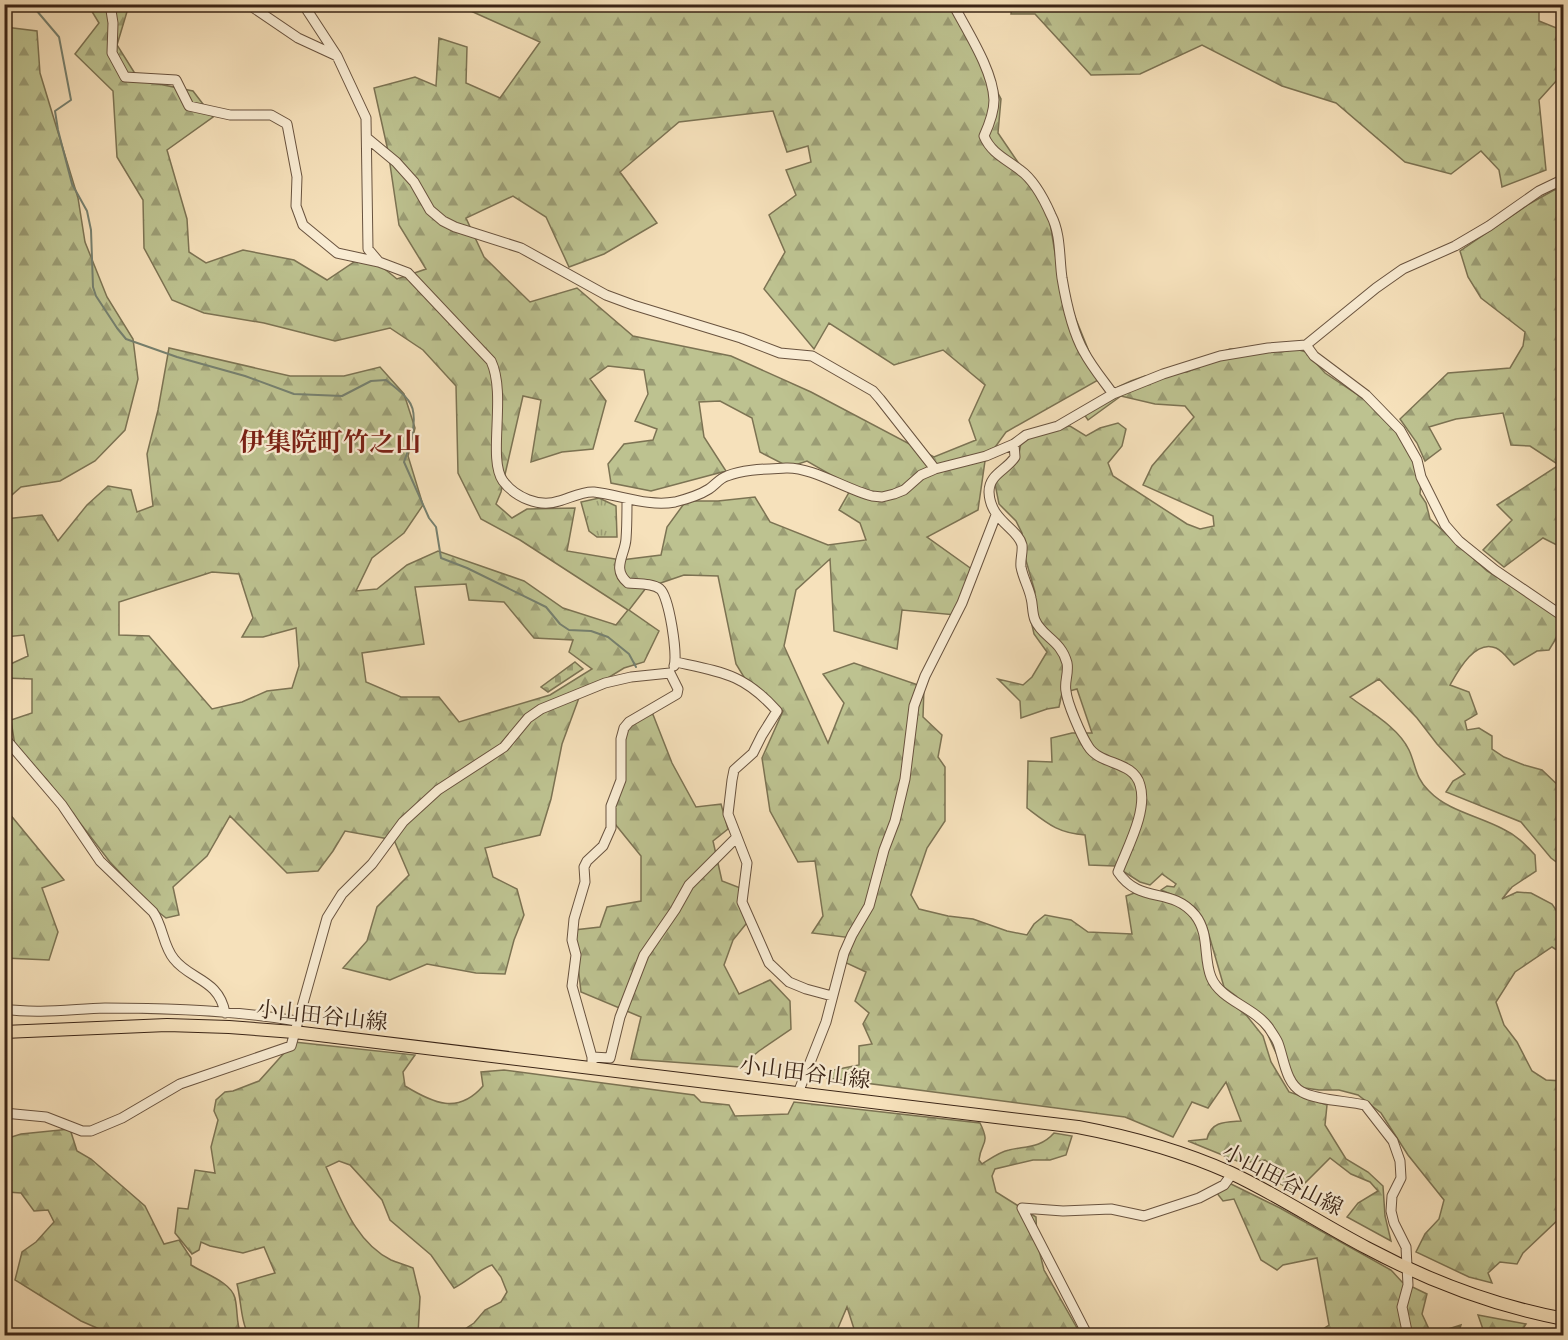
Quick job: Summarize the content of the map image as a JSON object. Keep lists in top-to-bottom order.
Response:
{
  "streets": {
    "main road": ["小山田谷山線"]
  },
  "districts": ["伊集院町竹之山"]
}
